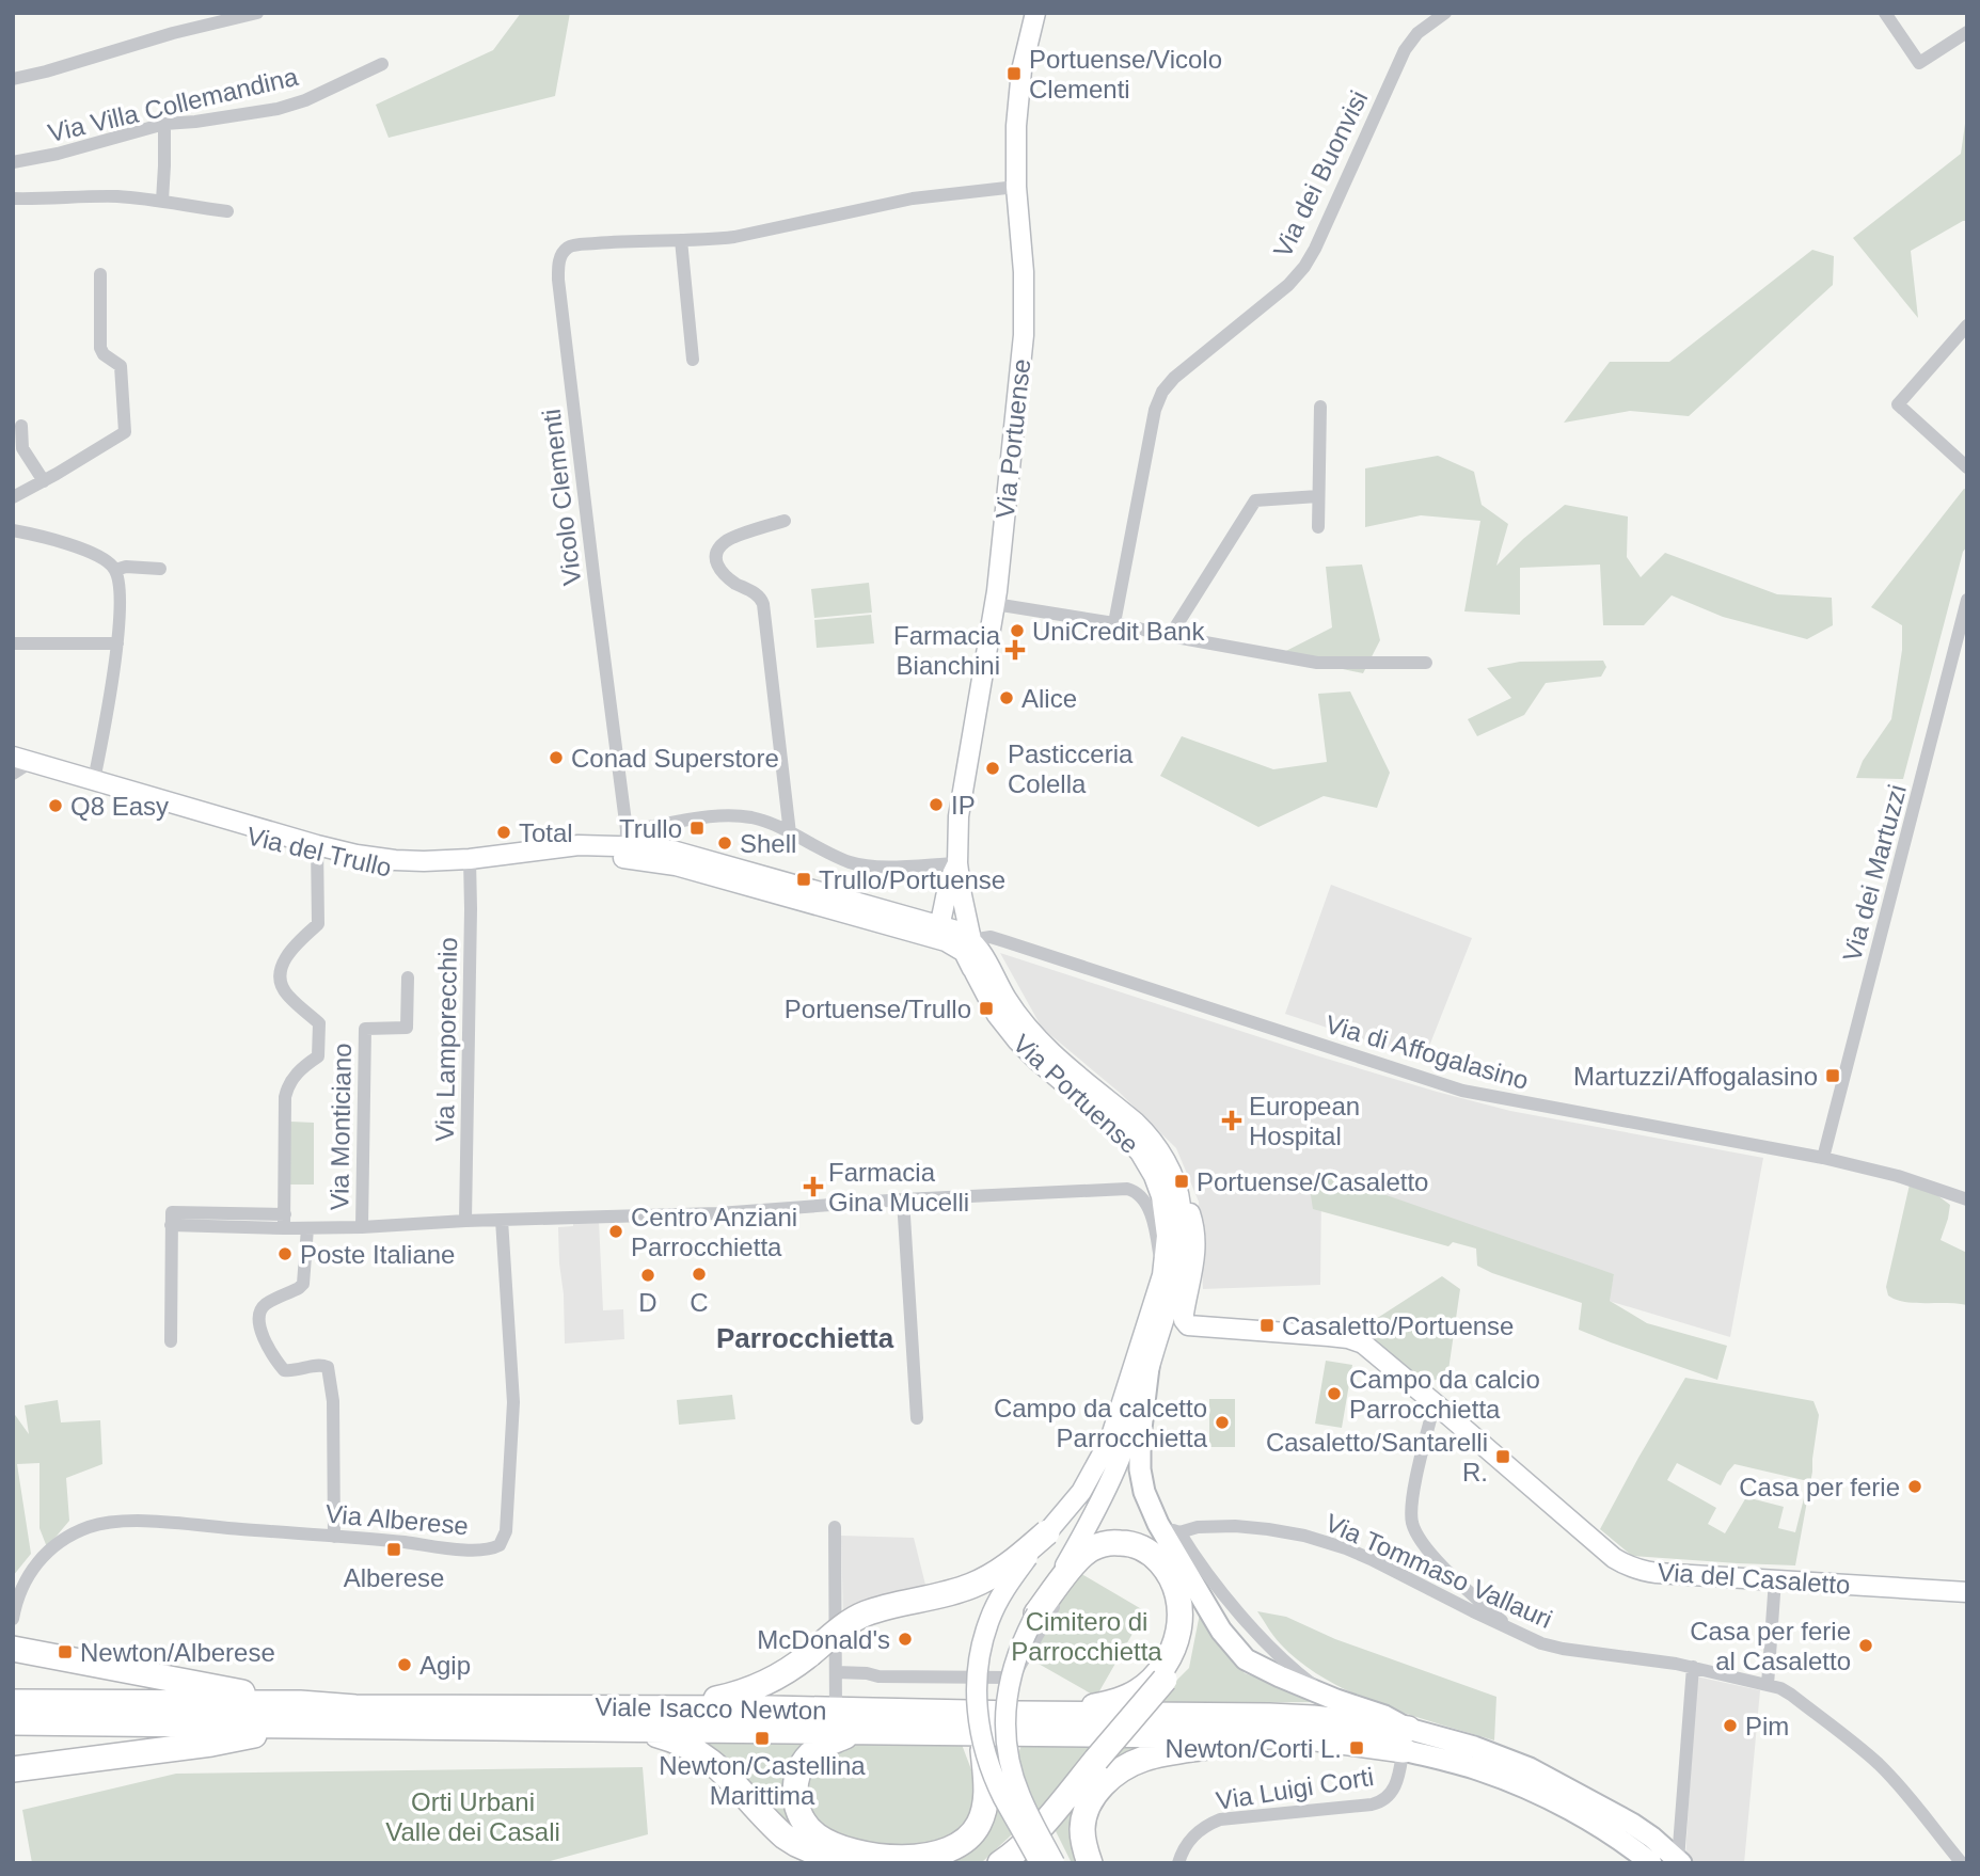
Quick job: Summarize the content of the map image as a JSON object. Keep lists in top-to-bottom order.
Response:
{
  "streets": {
    "highway": ["Viale Isacco Newton"],
    "main road": ["Via Portuense", "Via del Trullo", "Via del Casaletto"],
    "street": [
      "Via Villa Collemandina",
      "Via dei Buonvisi",
      "Vicolo Clementi",
      "Via dei Martuzzi",
      "Via Lamporecchio",
      "Via di Affogalasino",
      "Via Monticiano",
      "Via Alberese",
      "Via Tommaso Vallauri",
      "Via Luigi Corti"
    ]
  },
  "crossings": [
    ["Via Portuense", "Vicolo Clementi"],
    ["Via Portuense", "Via del Trullo"],
    ["Via Portuense", "Via di Affogalasino"],
    ["Via Portuense", "Via del Casaletto"],
    ["Vicolo Clementi", "Via del Trullo"],
    ["Via del Trullo", "Via Lamporecchio"],
    ["Via del Trullo", "Via di Affogalasino"],
    ["Via dei Martuzzi", "Via di Affogalasino"],
    ["Viale Isacco Newton", "Via Luigi Corti"]
  ],
  "districts": ["Parrocchietta"],
  "parks": ["Cimitero di Parrocchietta", "Orti Urbani Valle dei Casali"],
  "places": {
    "transit": [
      "Portuense/Vicolo Clementi",
      "Trullo",
      "Trullo/Portuense",
      "Portuense/Trullo",
      "Martuzzi/Affogalasino",
      "Portuense/Casaletto",
      "Casaletto/Portuense",
      "Casaletto/Santarelli R.",
      "Alberese",
      "Newton/Alberese",
      "Newton/Castellina Marittima",
      "Newton/Corti L."
    ],
    "other": [
      "UniCredit Bank",
      "Alice",
      "Conad Superstore",
      "Pasticceria Colella",
      "IP",
      "Q8 Easy",
      "Total",
      "Shell",
      "Centro Anziani Parrocchietta",
      "Poste Italiane",
      "C",
      "D",
      "Campo da calcio Parrocchietta",
      "Campo da calcetto Parrocchietta",
      "Casa per ferie",
      "McDonald's",
      "Casa per ferie al Casaletto",
      "Agip",
      "Pim"
    ],
    "health": ["Farmacia Bianchini", "European Hospital", "Farmacia Gina Mucelli"]
  }
}
